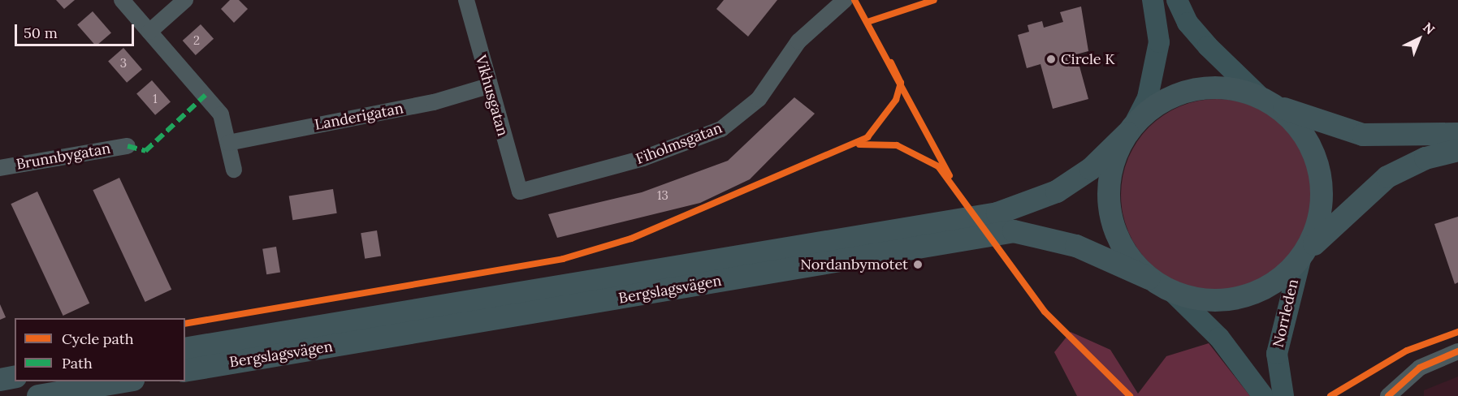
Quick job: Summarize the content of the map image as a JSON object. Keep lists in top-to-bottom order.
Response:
{
  "streets": {
    "highway": ["Bergslagsvägen"],
    "main road": ["Norrleden"],
    "street": [
      "Vikhusgatan",
      "Landerigatan",
      "Fiholmsgatan",
      "Brunnbygatan"
    ]
  },
  "crossings": [
    ["Vikhusgatan", "Landerigatan"],
    ["Vikhusgatan", "Fiholmsgatan"]
  ],
  "places": ["Circle K", "Nordanbymotet"],
  "house_numbers": [
    "2",
    "3",
    "1",
    "13"
  ],
  "legend": ["Cycle path", "Path"],
  "scale_bar": "50 m",
  "north": "top right"
}
